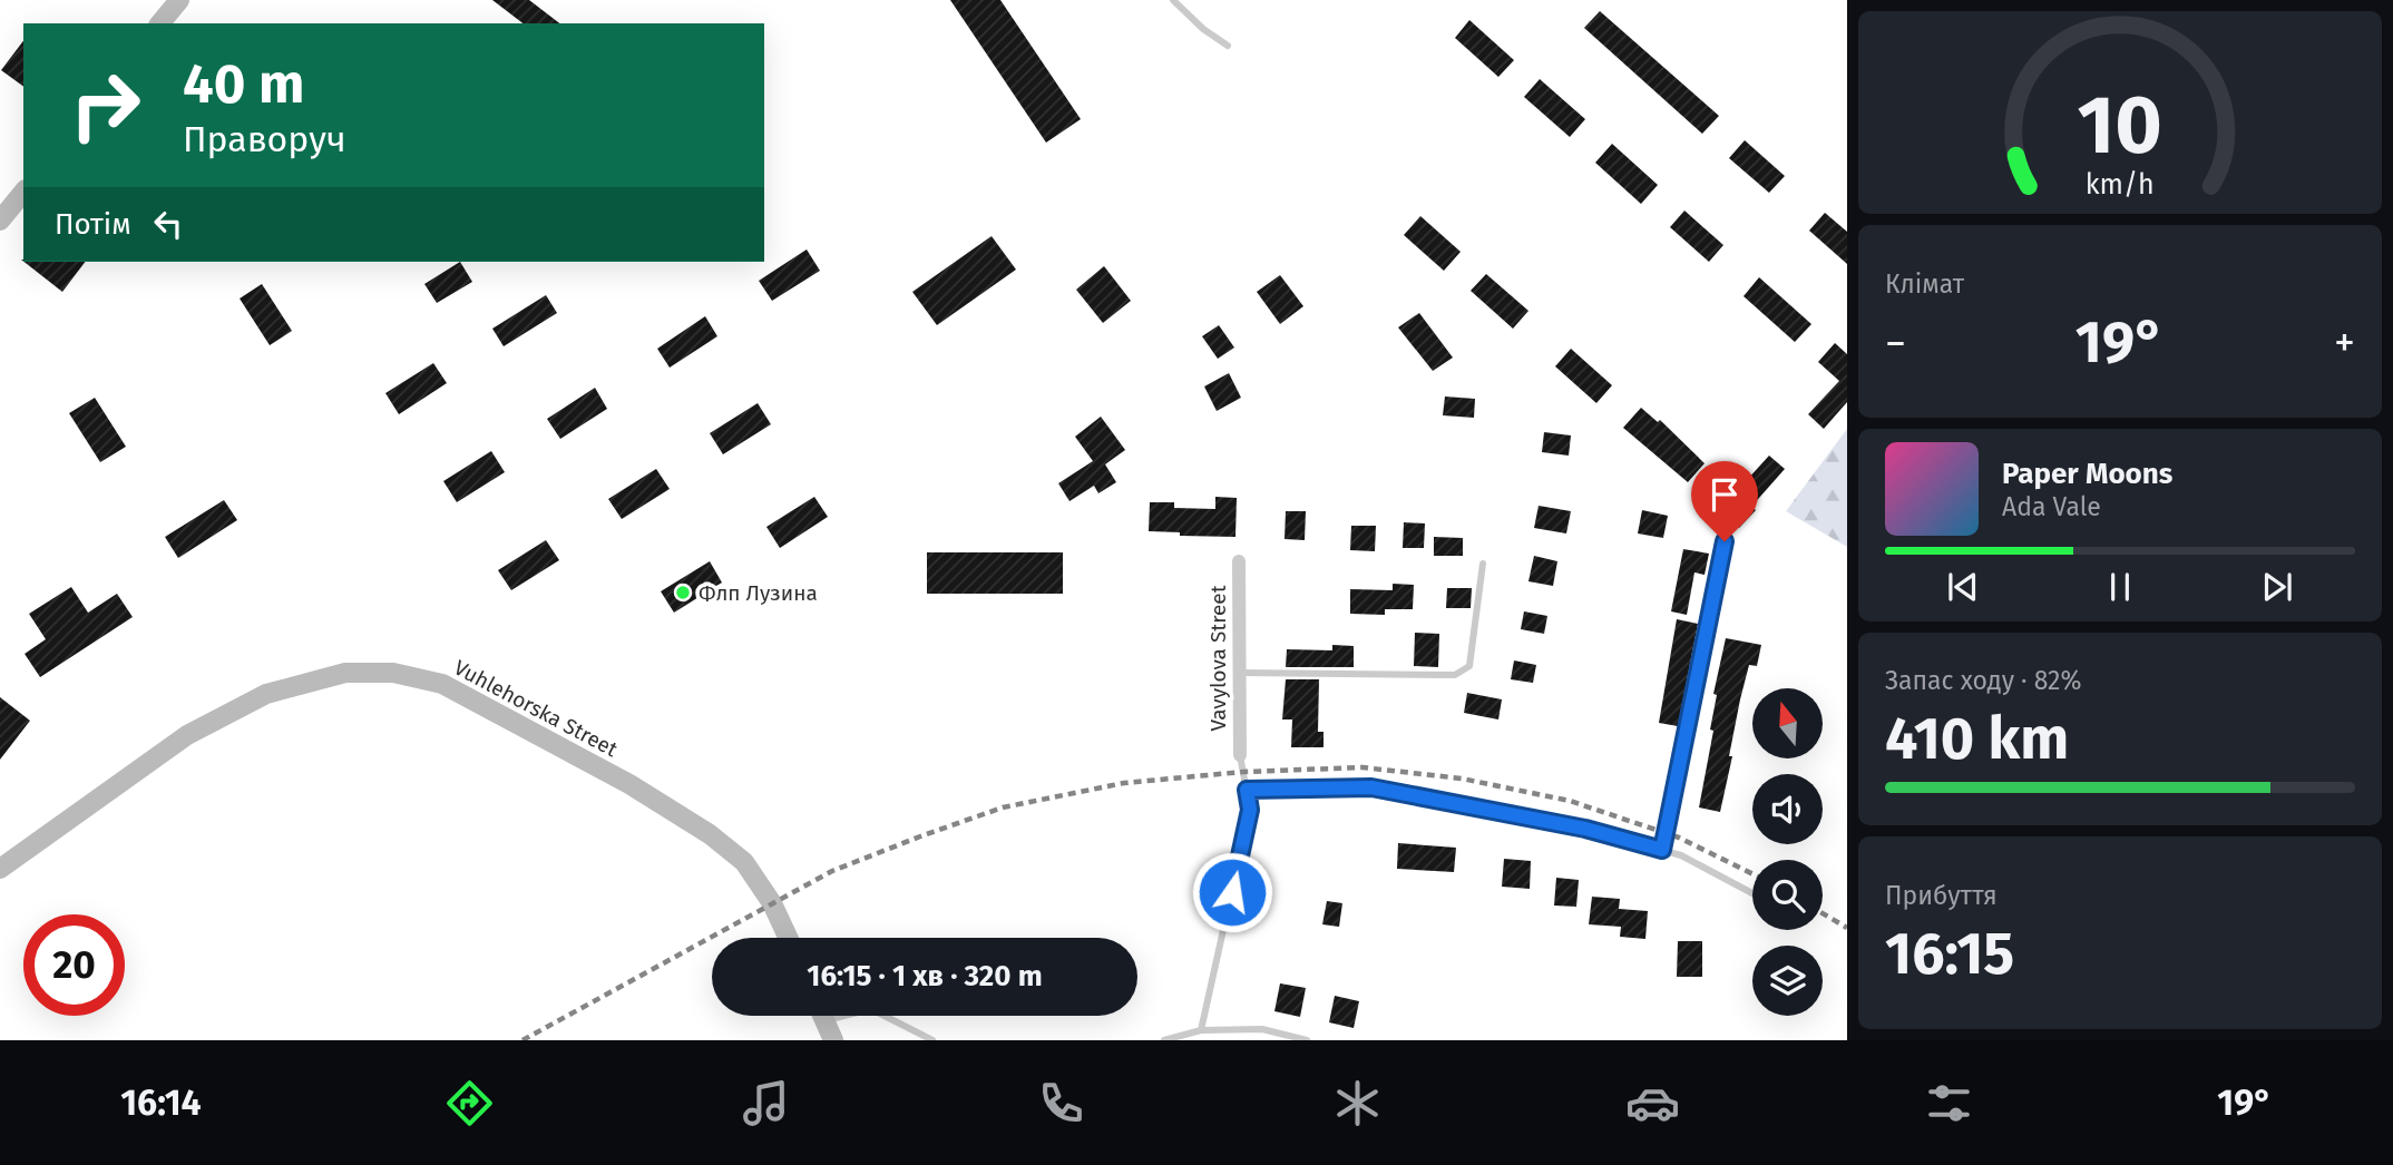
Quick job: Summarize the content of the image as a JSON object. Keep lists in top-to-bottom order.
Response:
{
  "streets": {
    "main road": ["Vuhlehorska Street"],
    "street": ["Vavylova Street"]
  },
  "places": ["Флп Лузина"],
  "north": "top",
  "page": {
    "turn": ["40 m", "Праворуч"],
    "then": "Потім",
    "tile": [
      "Клімат",
      ["Запас ходу · 82%", "410 km"],
      ["Прибуття", "16:15"]
    ],
    "heat": ["−", "19°", "+"],
    "song": ["Paper Moons", "Ada Vale"],
    "limit": "20",
    "trip": "16:15 · 1 хв · 320 m",
    "tabs": ["16:14", "19°"],
    "gauge": ["10", "km/h"]
  }
}
